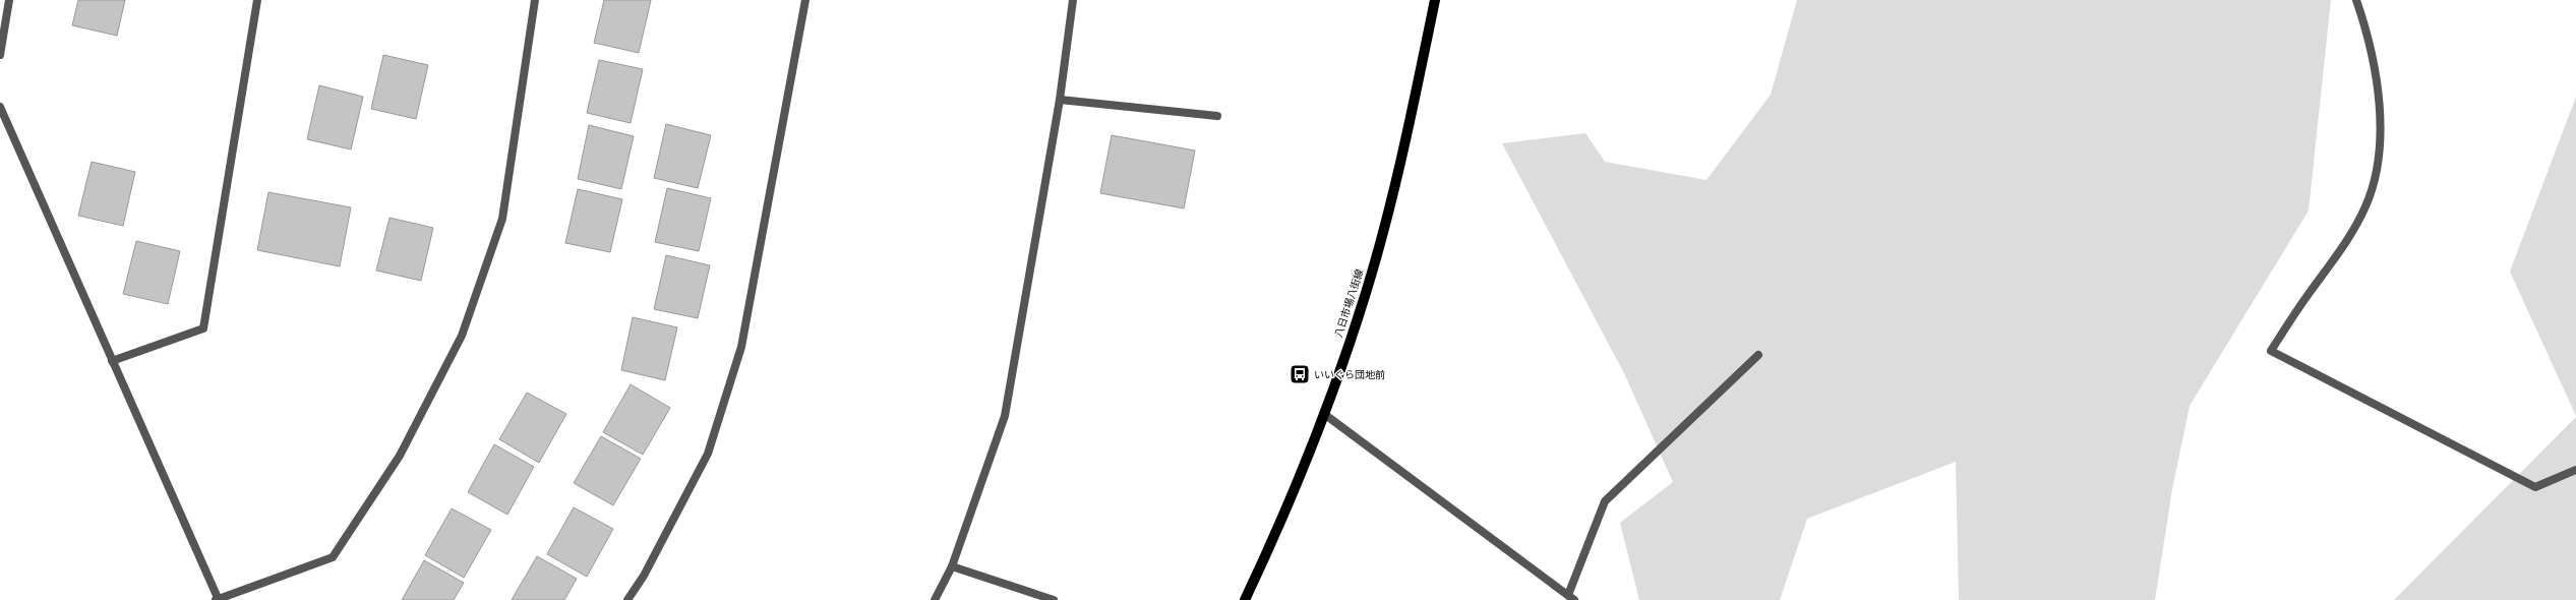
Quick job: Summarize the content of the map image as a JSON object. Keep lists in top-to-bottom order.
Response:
{
  "streets": {
    "main road": ["八日市場八街線"]
  },
  "places": {
    "bus stop": ["いいぐら団地前"]
  }
}
